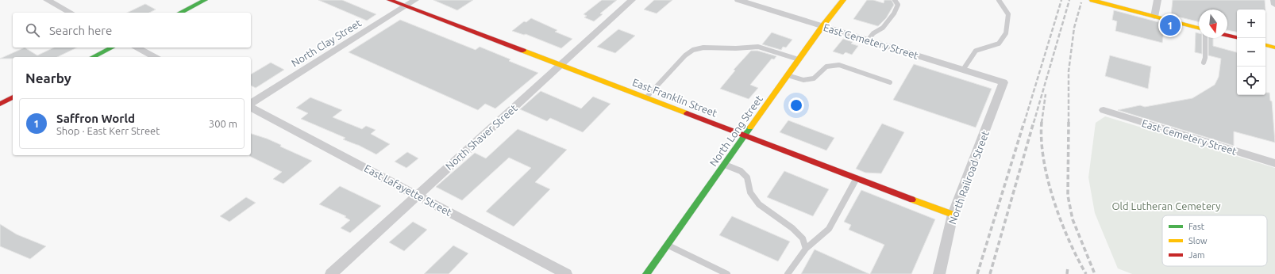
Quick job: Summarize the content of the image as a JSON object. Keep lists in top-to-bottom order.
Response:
{
  "streets": {
    "street": [
      "East Cemetery Street",
      "North Clay Street",
      "East Franklin Street",
      "North Long Street",
      "North Shaver Street",
      "North Railroad Street",
      "East Lafayette Street"
    ]
  },
  "crossings": [
    ["East Cemetery Street", "North Long Street"],
    ["East Cemetery Street", "North Railroad Street"],
    ["North Clay Street", "East Franklin Street"],
    ["East Franklin Street", "North Long Street"],
    ["East Franklin Street", "North Shaver Street"],
    ["East Franklin Street", "North Railroad Street"],
    ["North Shaver Street", "East Lafayette Street"]
  ],
  "parks": ["Old Lutheran Cemetery"],
  "legend": ["Fast", "Slow", "Jam"],
  "north": "bottom",
  "page": {
    "map_buttons": ["+", "−"],
    "search": "Search here",
    "pins": "1",
    "heading": "Nearby",
    "list": [
      {
        "mark": "1",
        "name": "Saffron World",
        "note": "Shop · East Kerr Street",
        "value": "300 m"
      }
    ]
  }
}
